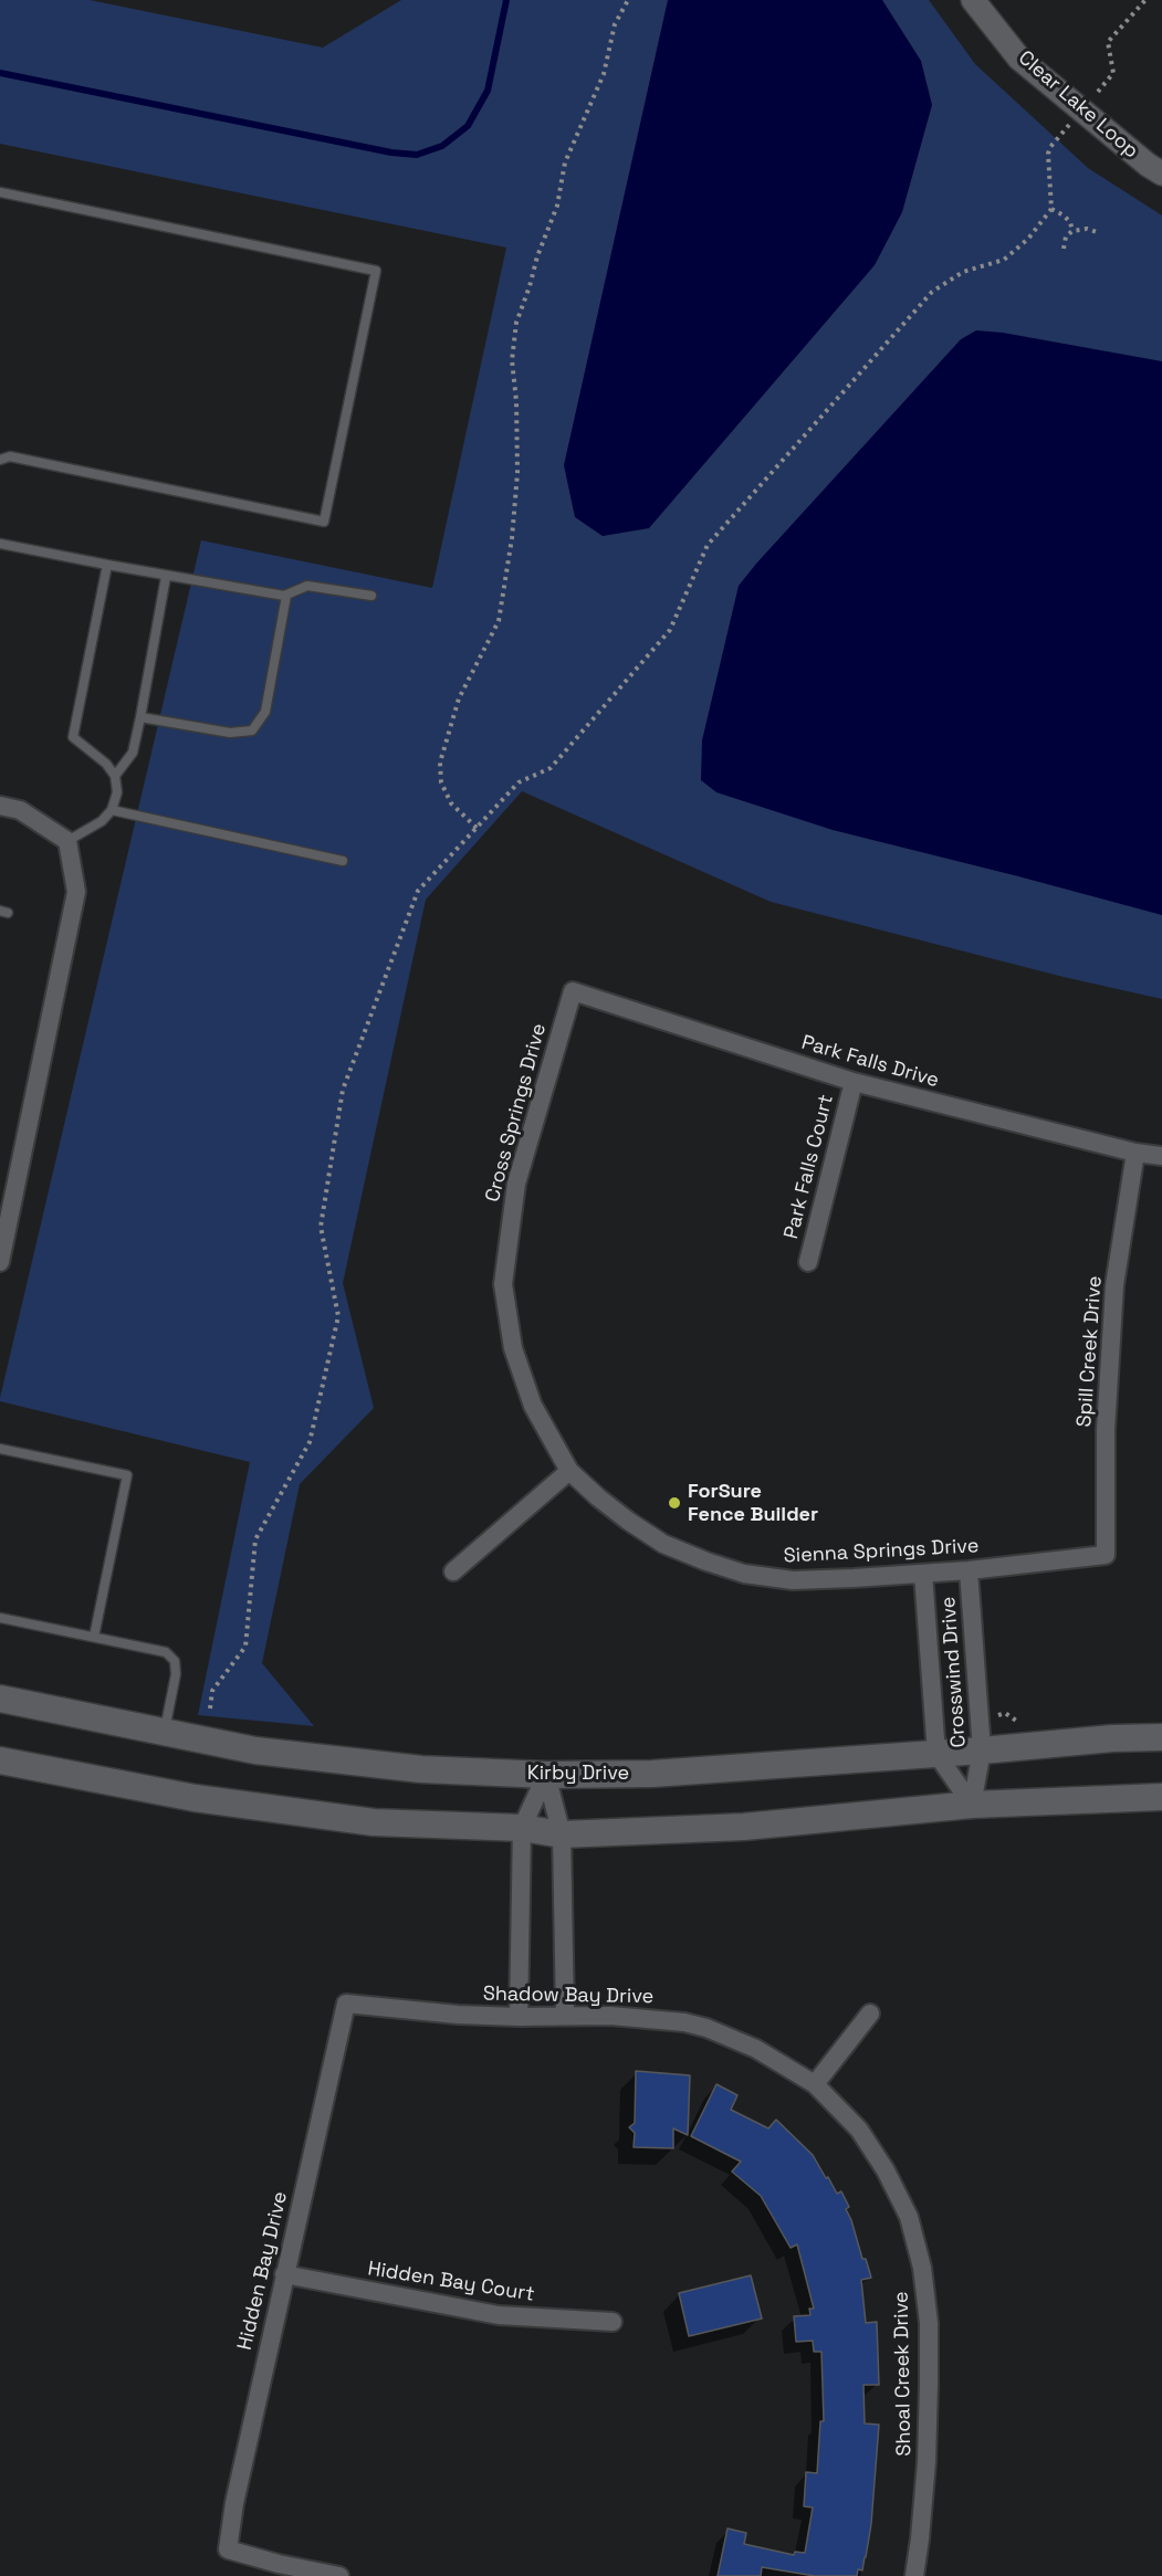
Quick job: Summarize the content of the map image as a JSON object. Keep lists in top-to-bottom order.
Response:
{
  "streets": {
    "main road": ["Kirby Drive"],
    "street": [
      "Clear Lake Loop",
      "Park Falls Drive",
      "Cross Springs Drive",
      "Park Falls Court",
      "Spill Creek Drive",
      "Sienna Springs Drive",
      "Crosswind Drive",
      "Shadow Bay Drive",
      "Hidden Bay Drive",
      "Hidden Bay Court",
      "Shoal Creek Drive"
    ]
  },
  "crossings": [
    ["Park Falls Drive", "Cross Springs Drive"],
    ["Park Falls Drive", "Park Falls Court"],
    ["Park Falls Drive", "Spill Creek Drive"],
    ["Cross Springs Drive", "Sienna Springs Drive"],
    ["Spill Creek Drive", "Sienna Springs Drive"],
    ["Sienna Springs Drive", "Crosswind Drive"],
    ["Crosswind Drive", "Kirby Drive"],
    ["Shadow Bay Drive", "Hidden Bay Drive"],
    ["Shadow Bay Drive", "Shoal Creek Drive"],
    ["Hidden Bay Drive", "Hidden Bay Court"]
  ],
  "places": ["ForSure Fence Builder"]
}
